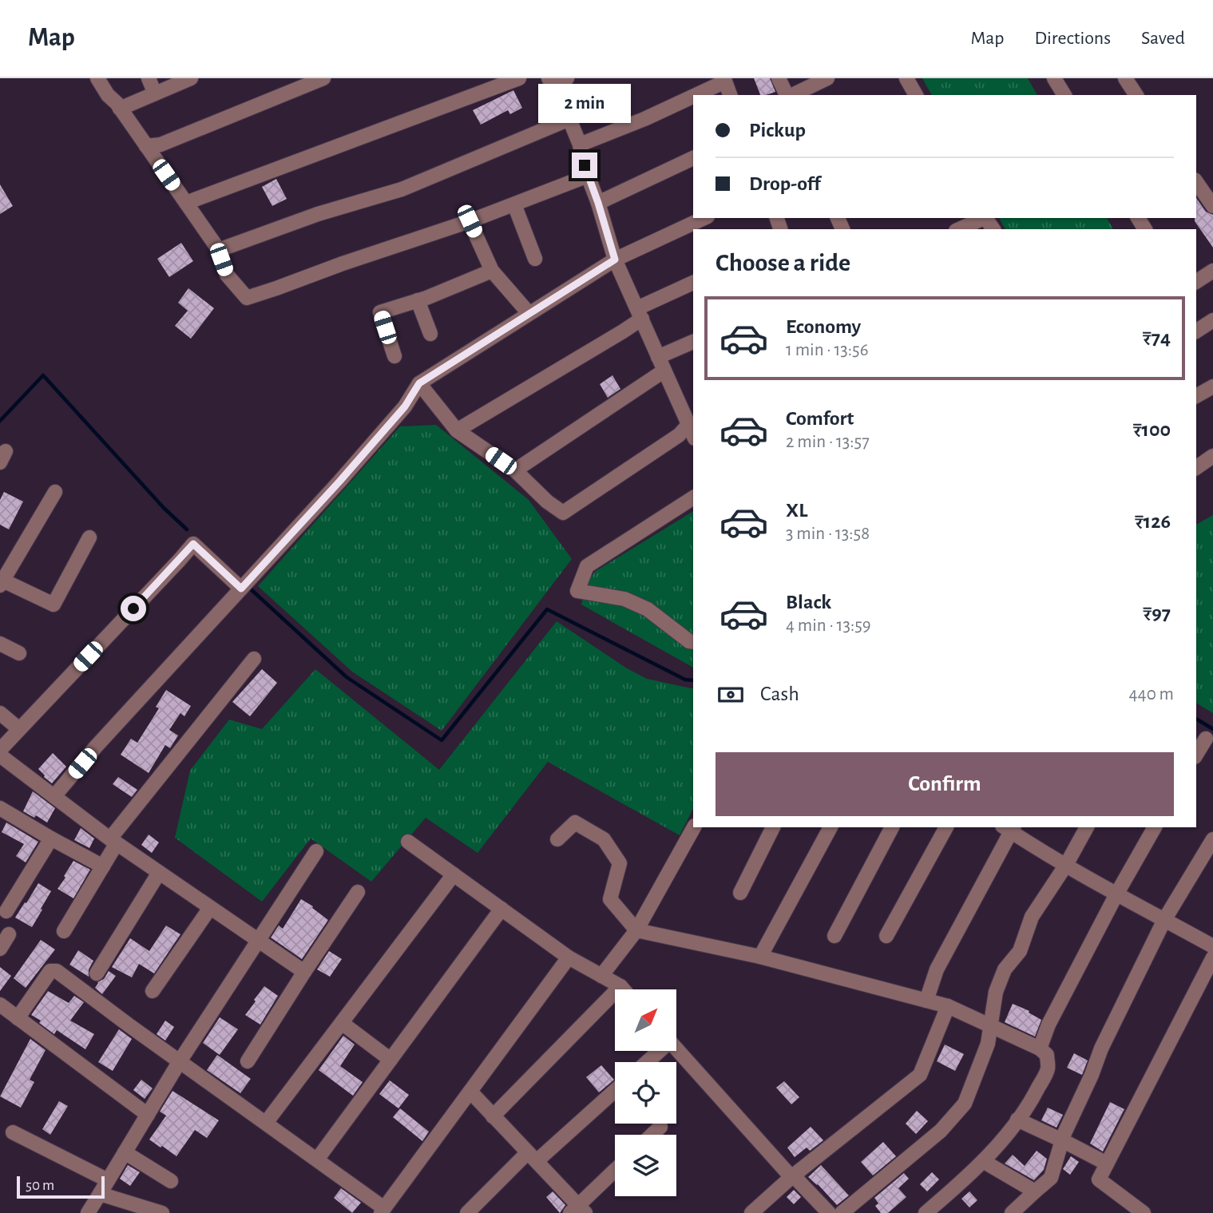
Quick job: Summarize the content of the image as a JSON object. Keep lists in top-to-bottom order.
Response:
{
  "scale_bar": "50 m",
  "north": "top right",
  "page": {
    "header": "Map",
    "nav": ["Map", "Directions", "Saved"],
    "bubble": "2 min",
    "banner": ["Pickup", "Drop-off"],
    "heading": "Choose a ride",
    "list": [
      {
        "name": "Economy",
        "note": "1 min · 13:56",
        "value": "₹74"
      },
      {
        "name": "Comfort",
        "note": "2 min · 13:57",
        "value": "₹100"
      },
      {
        "name": "XL",
        "note": "3 min · 13:58",
        "value": "₹126"
      },
      {
        "name": "Black",
        "note": "4 min · 13:59",
        "value": "₹97"
      }
    ],
    "pay": ["Cash", "440 m"],
    "buttons": "Confirm",
    "scale": "50 m"
  }
}
